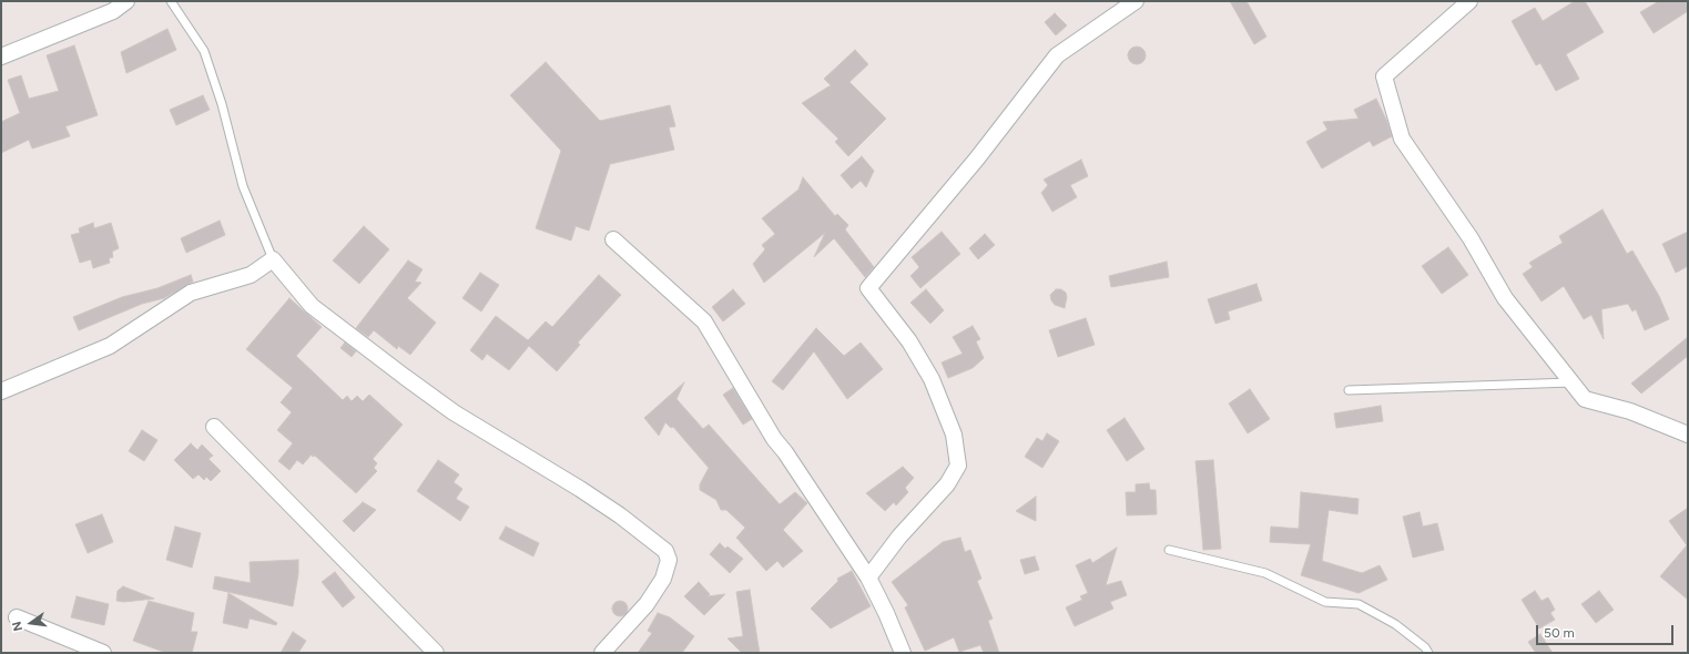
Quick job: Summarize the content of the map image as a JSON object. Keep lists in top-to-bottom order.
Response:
{
  "scale_bar": "50 m",
  "north": "left"
}
